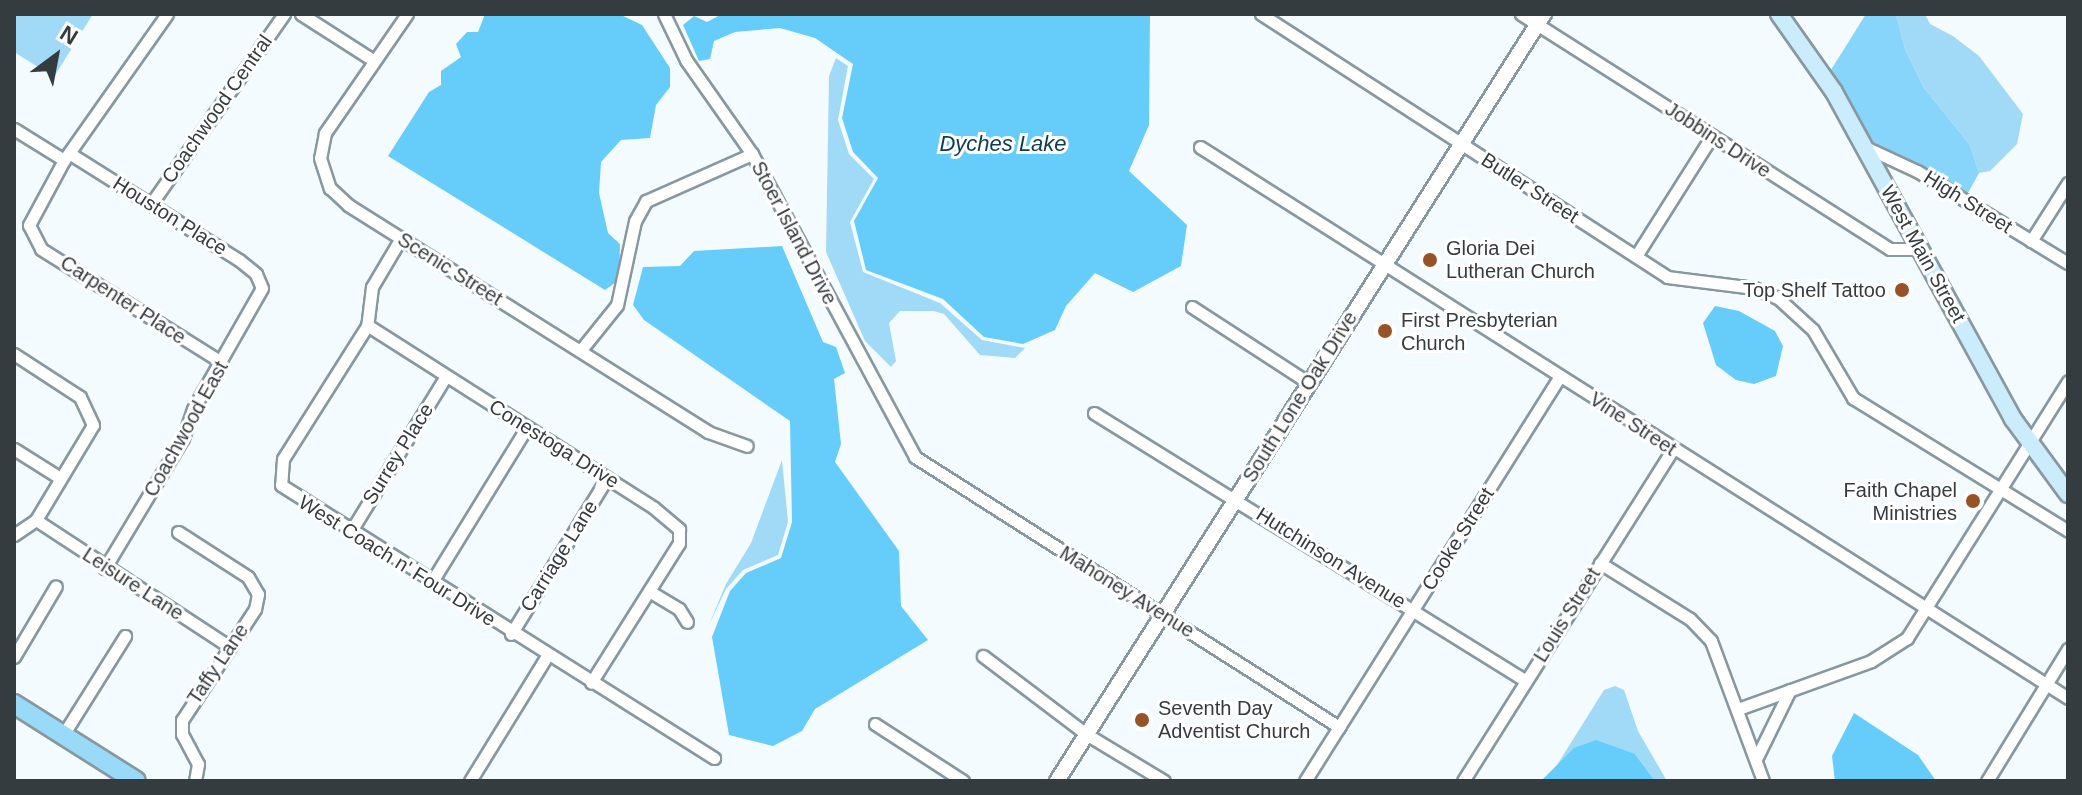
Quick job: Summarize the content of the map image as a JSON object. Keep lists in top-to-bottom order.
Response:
{
  "streets": {
    "main road": ["West Main Street"],
    "street": [
      "Coachwood Central",
      "Jobbins Drive",
      "Butler Street",
      "High Street",
      "Houston Place",
      "Stoer Island Drive",
      "Scenic Street",
      "Carpenter Place",
      "South Lone Oak Drive",
      "Vine Street",
      "Coachwood East",
      "Conestoga Drive",
      "Surrey Place",
      "Cooke Street",
      "Carriage Lane",
      "Hutchinson Avenue",
      "West Coach n' Four Drive",
      "Leisure Lane",
      "Mahoney Avenue",
      "Louis Street",
      "Taffy Lane"
    ]
  },
  "crossings": [
    ["Coachwood Central", "Houston Place"],
    ["Jobbins Drive", "West Main Street"],
    ["Jobbins Drive", "South Lone Oak Drive"],
    ["Butler Street", "South Lone Oak Drive"],
    ["High Street", "West Main Street"],
    ["Houston Place", "Carpenter Place"],
    ["Houston Place", "Coachwood East"],
    ["Stoer Island Drive", "Mahoney Avenue"],
    ["Scenic Street", "West Coach n' Four Drive"],
    ["Carpenter Place", "Coachwood East"],
    ["South Lone Oak Drive", "Vine Street"],
    ["South Lone Oak Drive", "Hutchinson Avenue"],
    ["South Lone Oak Drive", "Mahoney Avenue"],
    ["Vine Street", "Cooke Street"],
    ["Vine Street", "Louis Street"],
    ["Coachwood East", "Leisure Lane"],
    ["Conestoga Drive", "Surrey Place"],
    ["Conestoga Drive", "Carriage Lane"],
    ["Conestoga Drive", "West Coach n' Four Drive"],
    ["Surrey Place", "West Coach n' Four Drive"],
    ["Cooke Street", "Hutchinson Avenue"],
    ["Cooke Street", "Mahoney Avenue"],
    ["Carriage Lane", "West Coach n' Four Drive"],
    ["Hutchinson Avenue", "Louis Street"],
    ["Leisure Lane", "Taffy Lane"]
  ],
  "water": ["Dyches Lake"],
  "places": [
    "Gloria Dei Lutheran Church",
    "Top Shelf Tattoo",
    "First Presbyterian Church",
    "Faith Chapel Ministries",
    "Seventh Day Adventist Church"
  ],
  "north": "top right"
}
